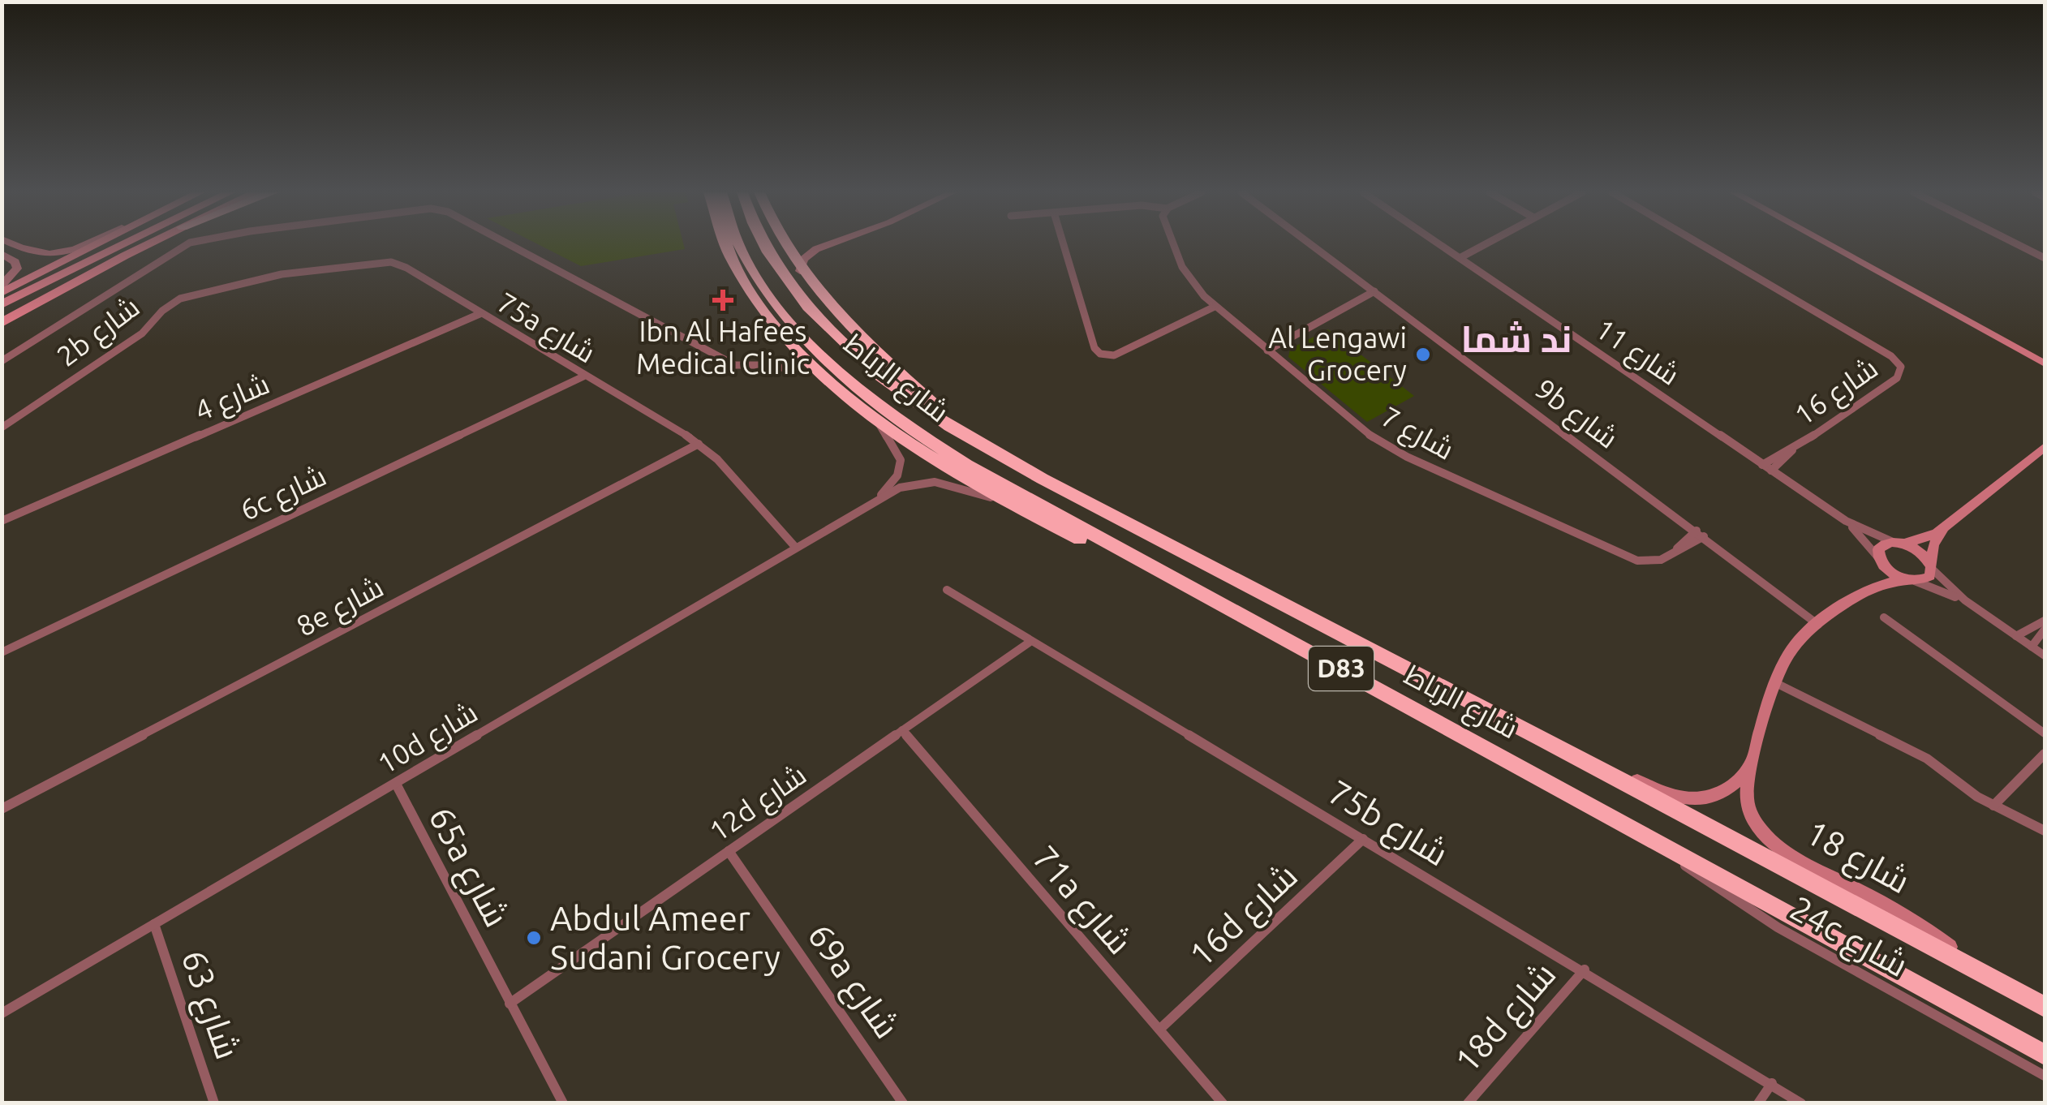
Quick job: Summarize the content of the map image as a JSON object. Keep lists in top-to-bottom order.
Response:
{
  "streets": {
    "highway": ["شارع الرباط", "D83"],
    "street": [
      "75a شارع",
      "2b شارع",
      "شارع 11",
      "شارع 16",
      "شارع 4",
      "9b شارع",
      "شارع 7",
      "6c شارع",
      "8e شارع",
      "10d شارع",
      "12d شارع",
      "75b شارع",
      "شارع 18",
      "65a شارع",
      "71a شارع",
      "16d شارع",
      "24c شارع",
      "69a شارع",
      "شارع 63",
      "18d شارع"
    ]
  },
  "crossings": [
    ["75a شارع", "2b شارع"],
    ["75a شارع", "شارع 4"],
    ["75a شارع", "6c شارع"],
    ["75a شارع", "8e شارع"],
    ["75a شارع", "10d شارع"],
    ["شارع 11", "شارع 16"],
    ["شارع 11", "شارع 18"],
    ["شارع الرباط", "شارع 18"],
    ["شارع الرباط", "24c شارع"],
    ["9b شارع", "شارع 7"],
    ["9b شارع", "شارع 18"],
    ["10d شارع", "65a شارع"],
    ["10d شارع", "شارع 63"],
    ["12d شارع", "75b شارع"],
    ["12d شارع", "65a شارع"],
    ["12d شارع", "71a شارع"],
    ["12d شارع", "69a شارع"],
    ["75b شارع", "16d شارع"],
    ["75b شارع", "18d شارع"],
    ["71a شارع", "16d شارع"]
  ],
  "districts": ["ند شما"],
  "places": {
    "health": ["Ibn Al Hafees Medical Clinic"],
    "other": ["Al Lengawi Grocery", "Abdul Ameer Sudani Grocery"]
  }
}
